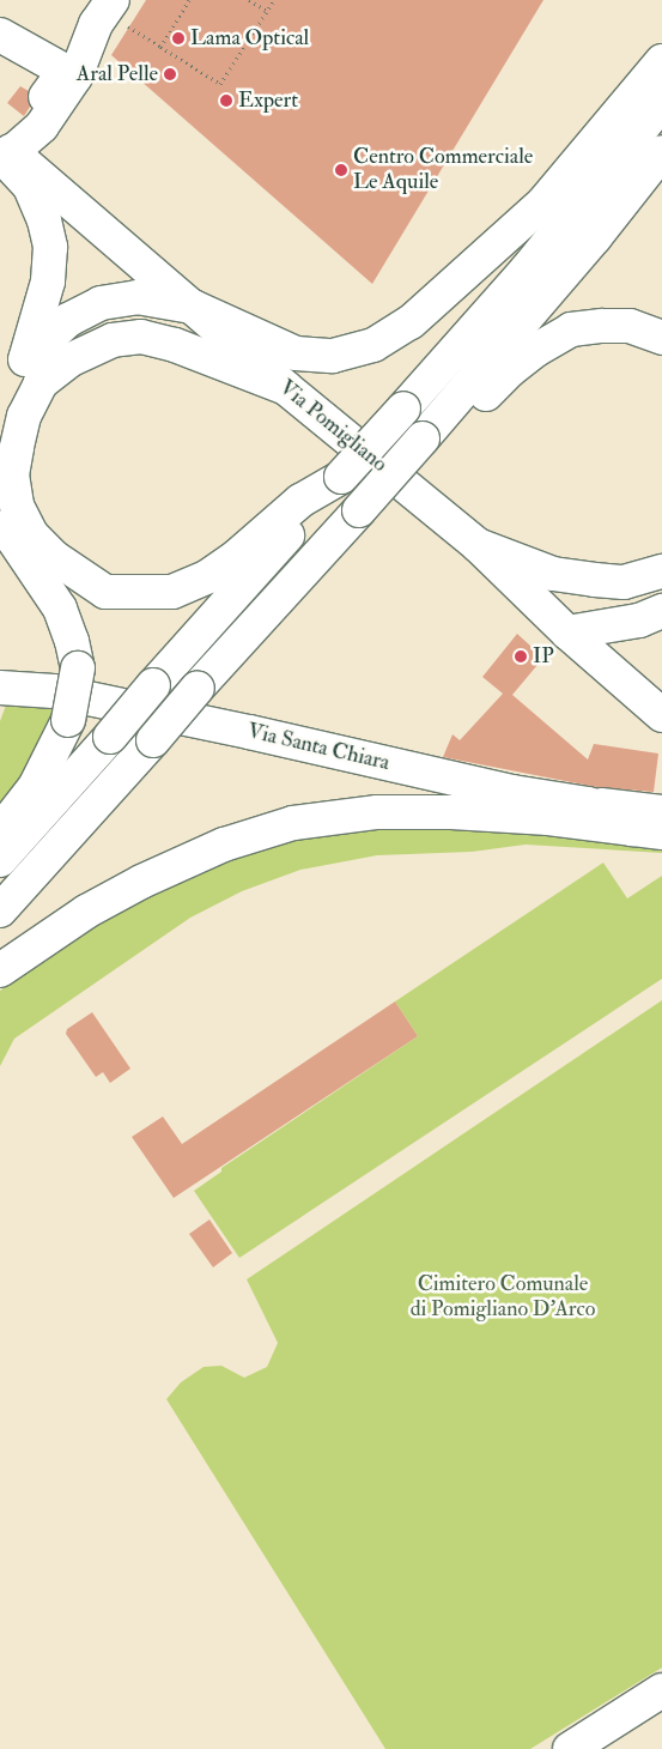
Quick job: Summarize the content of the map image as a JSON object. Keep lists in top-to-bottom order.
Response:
{
  "streets": {
    "main road": ["Via Pomigliano", "Via Santa Chiara"]
  },
  "parks": ["Cimitero Comunale di Pomigliano D'Arco"],
  "places": [
    "Lama Optical",
    "Aral Pelle",
    "Expert",
    "Centro Commerciale Le Aquile",
    "IP"
  ]
}
